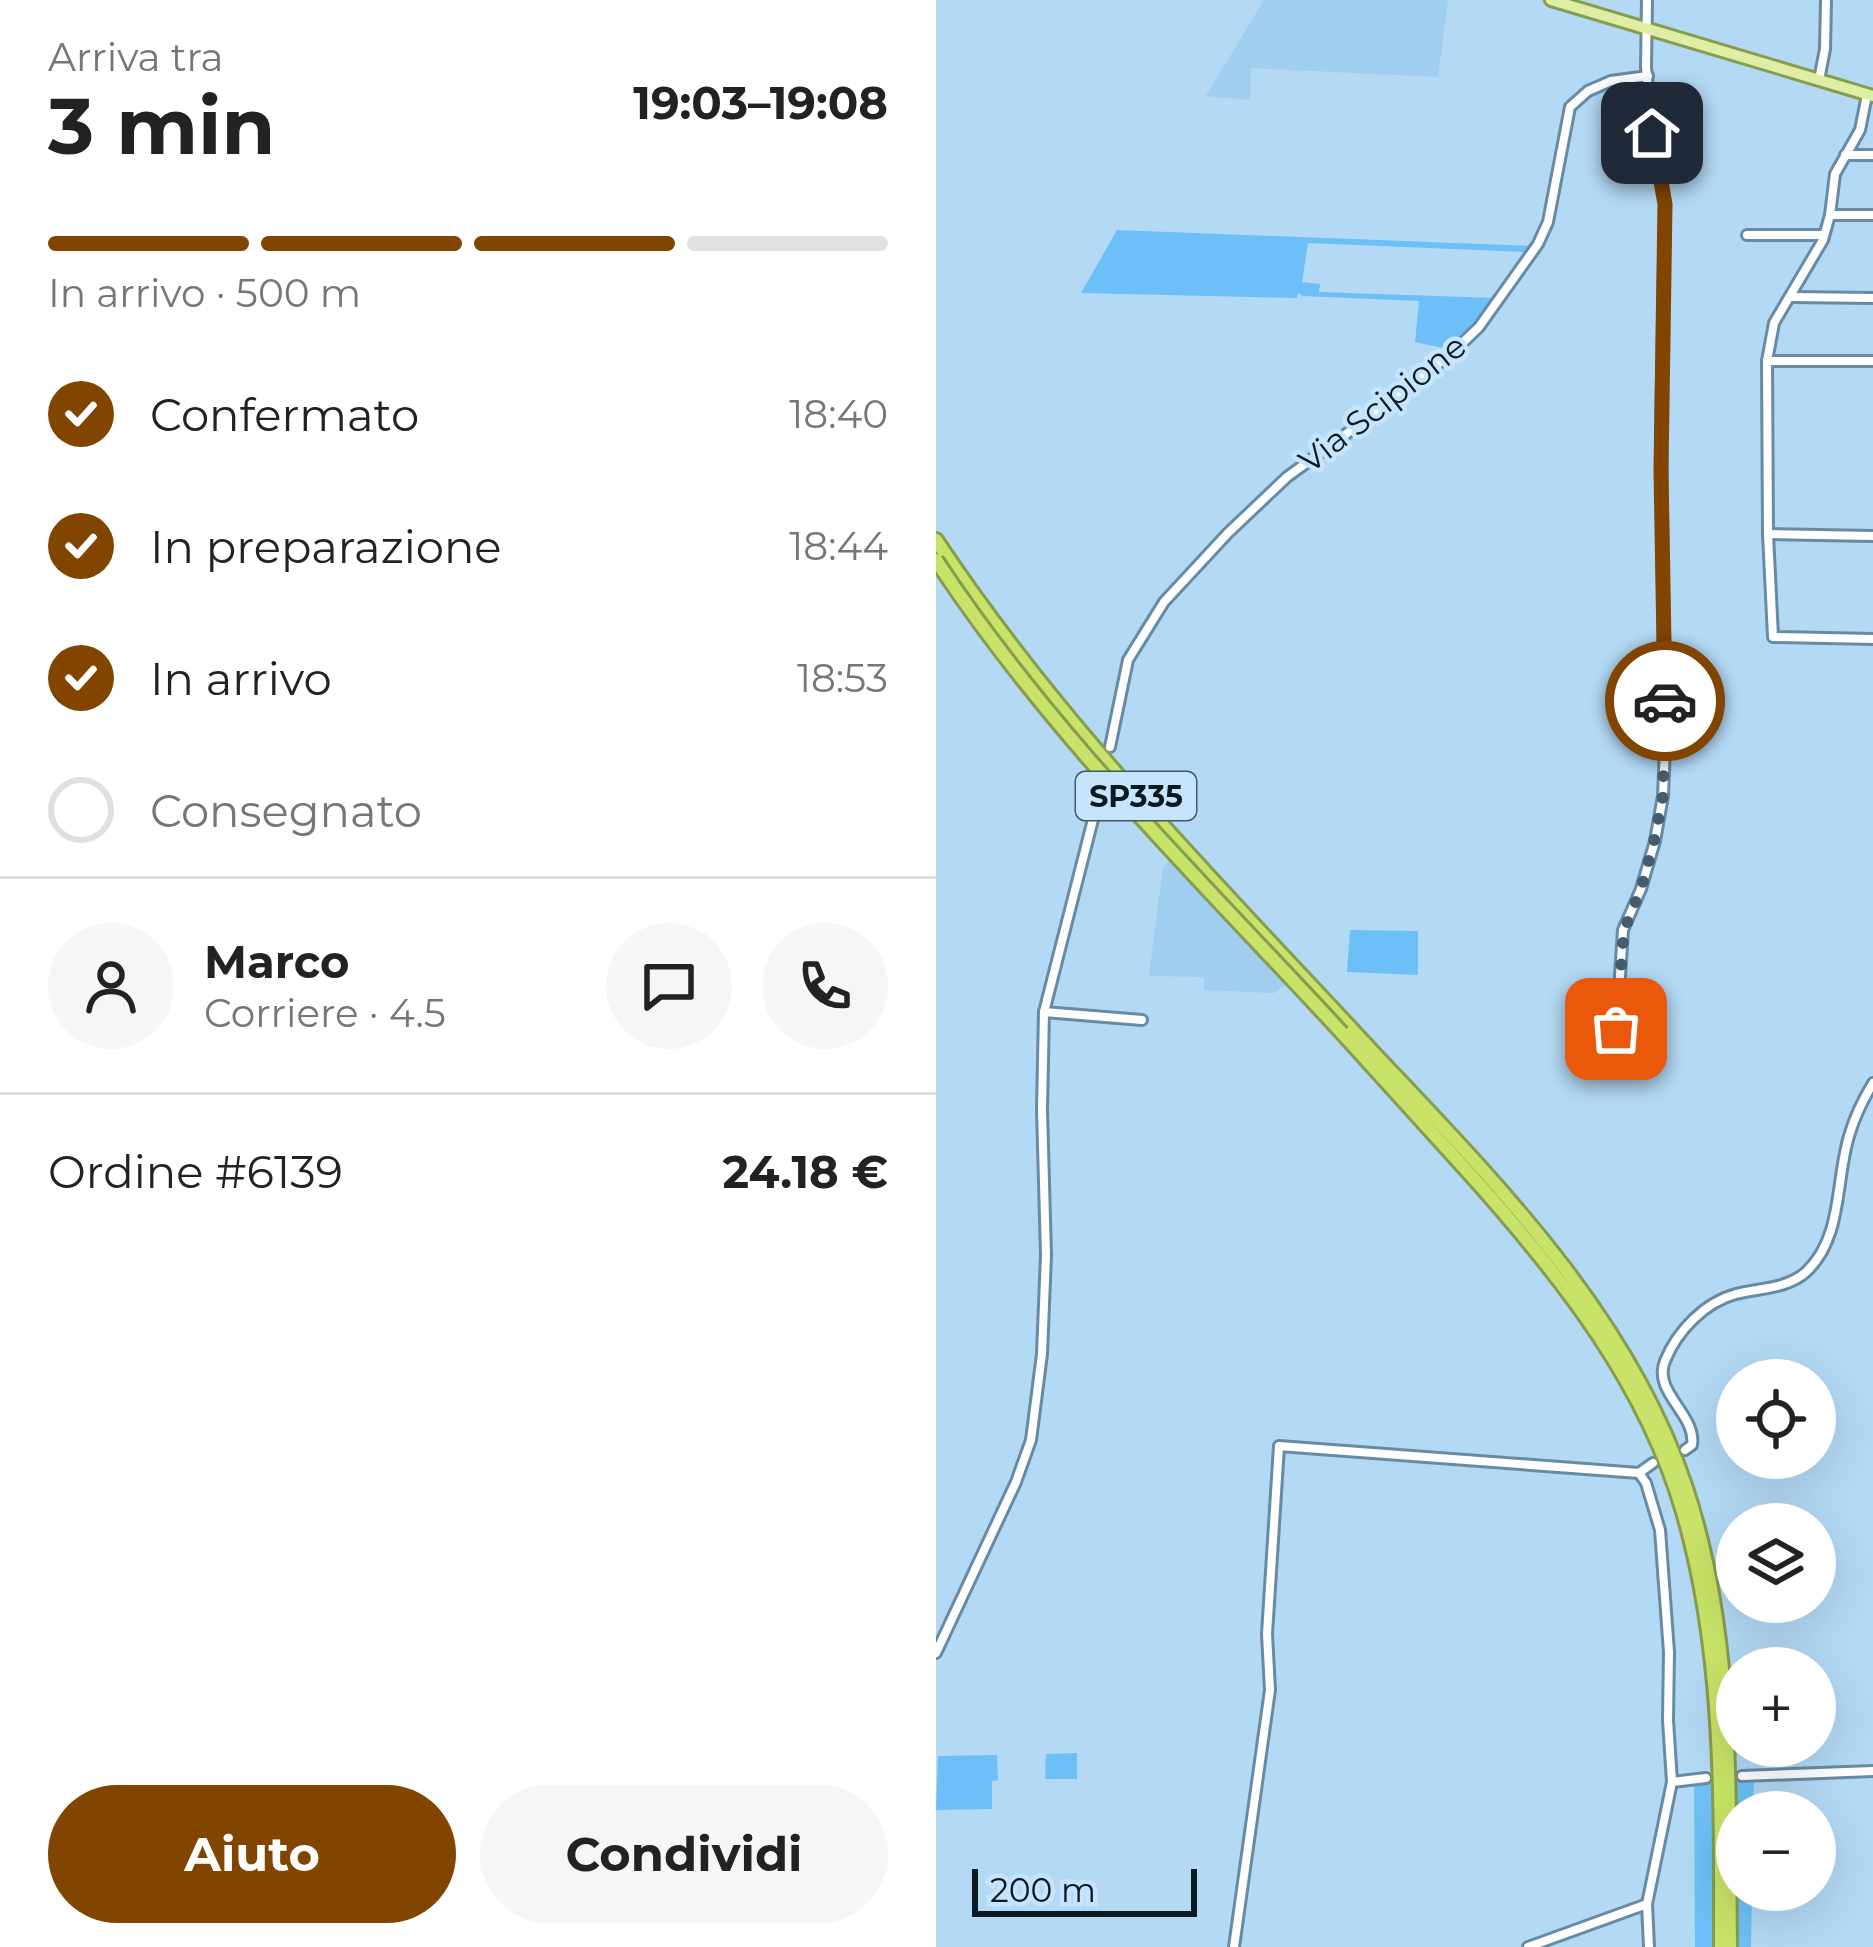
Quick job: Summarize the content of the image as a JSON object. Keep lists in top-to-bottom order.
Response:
{
  "streets": {
    "highway": ["SP335"],
    "street": ["Via Scipione"]
  },
  "scale_bar": "200 m",
  "page": {
    "heading": ["3 min", "Arriva tra", "19:03–19:08"],
    "panel": [
      "Marco",
      "Corriere · 4.5",
      "Ordine #6139",
      "24.18 €"
    ],
    "bar": "In arrivo · 500 m",
    "list": [
      ["Confermato", "18:40"],
      ["In preparazione", "18:44"],
      ["In arrivo", "18:53"],
      "Consegnato"
    ],
    "map_buttons": ["+", "−"],
    "buttons": ["Aiuto", "Condividi"],
    "scale": "200 m"
  }
}
